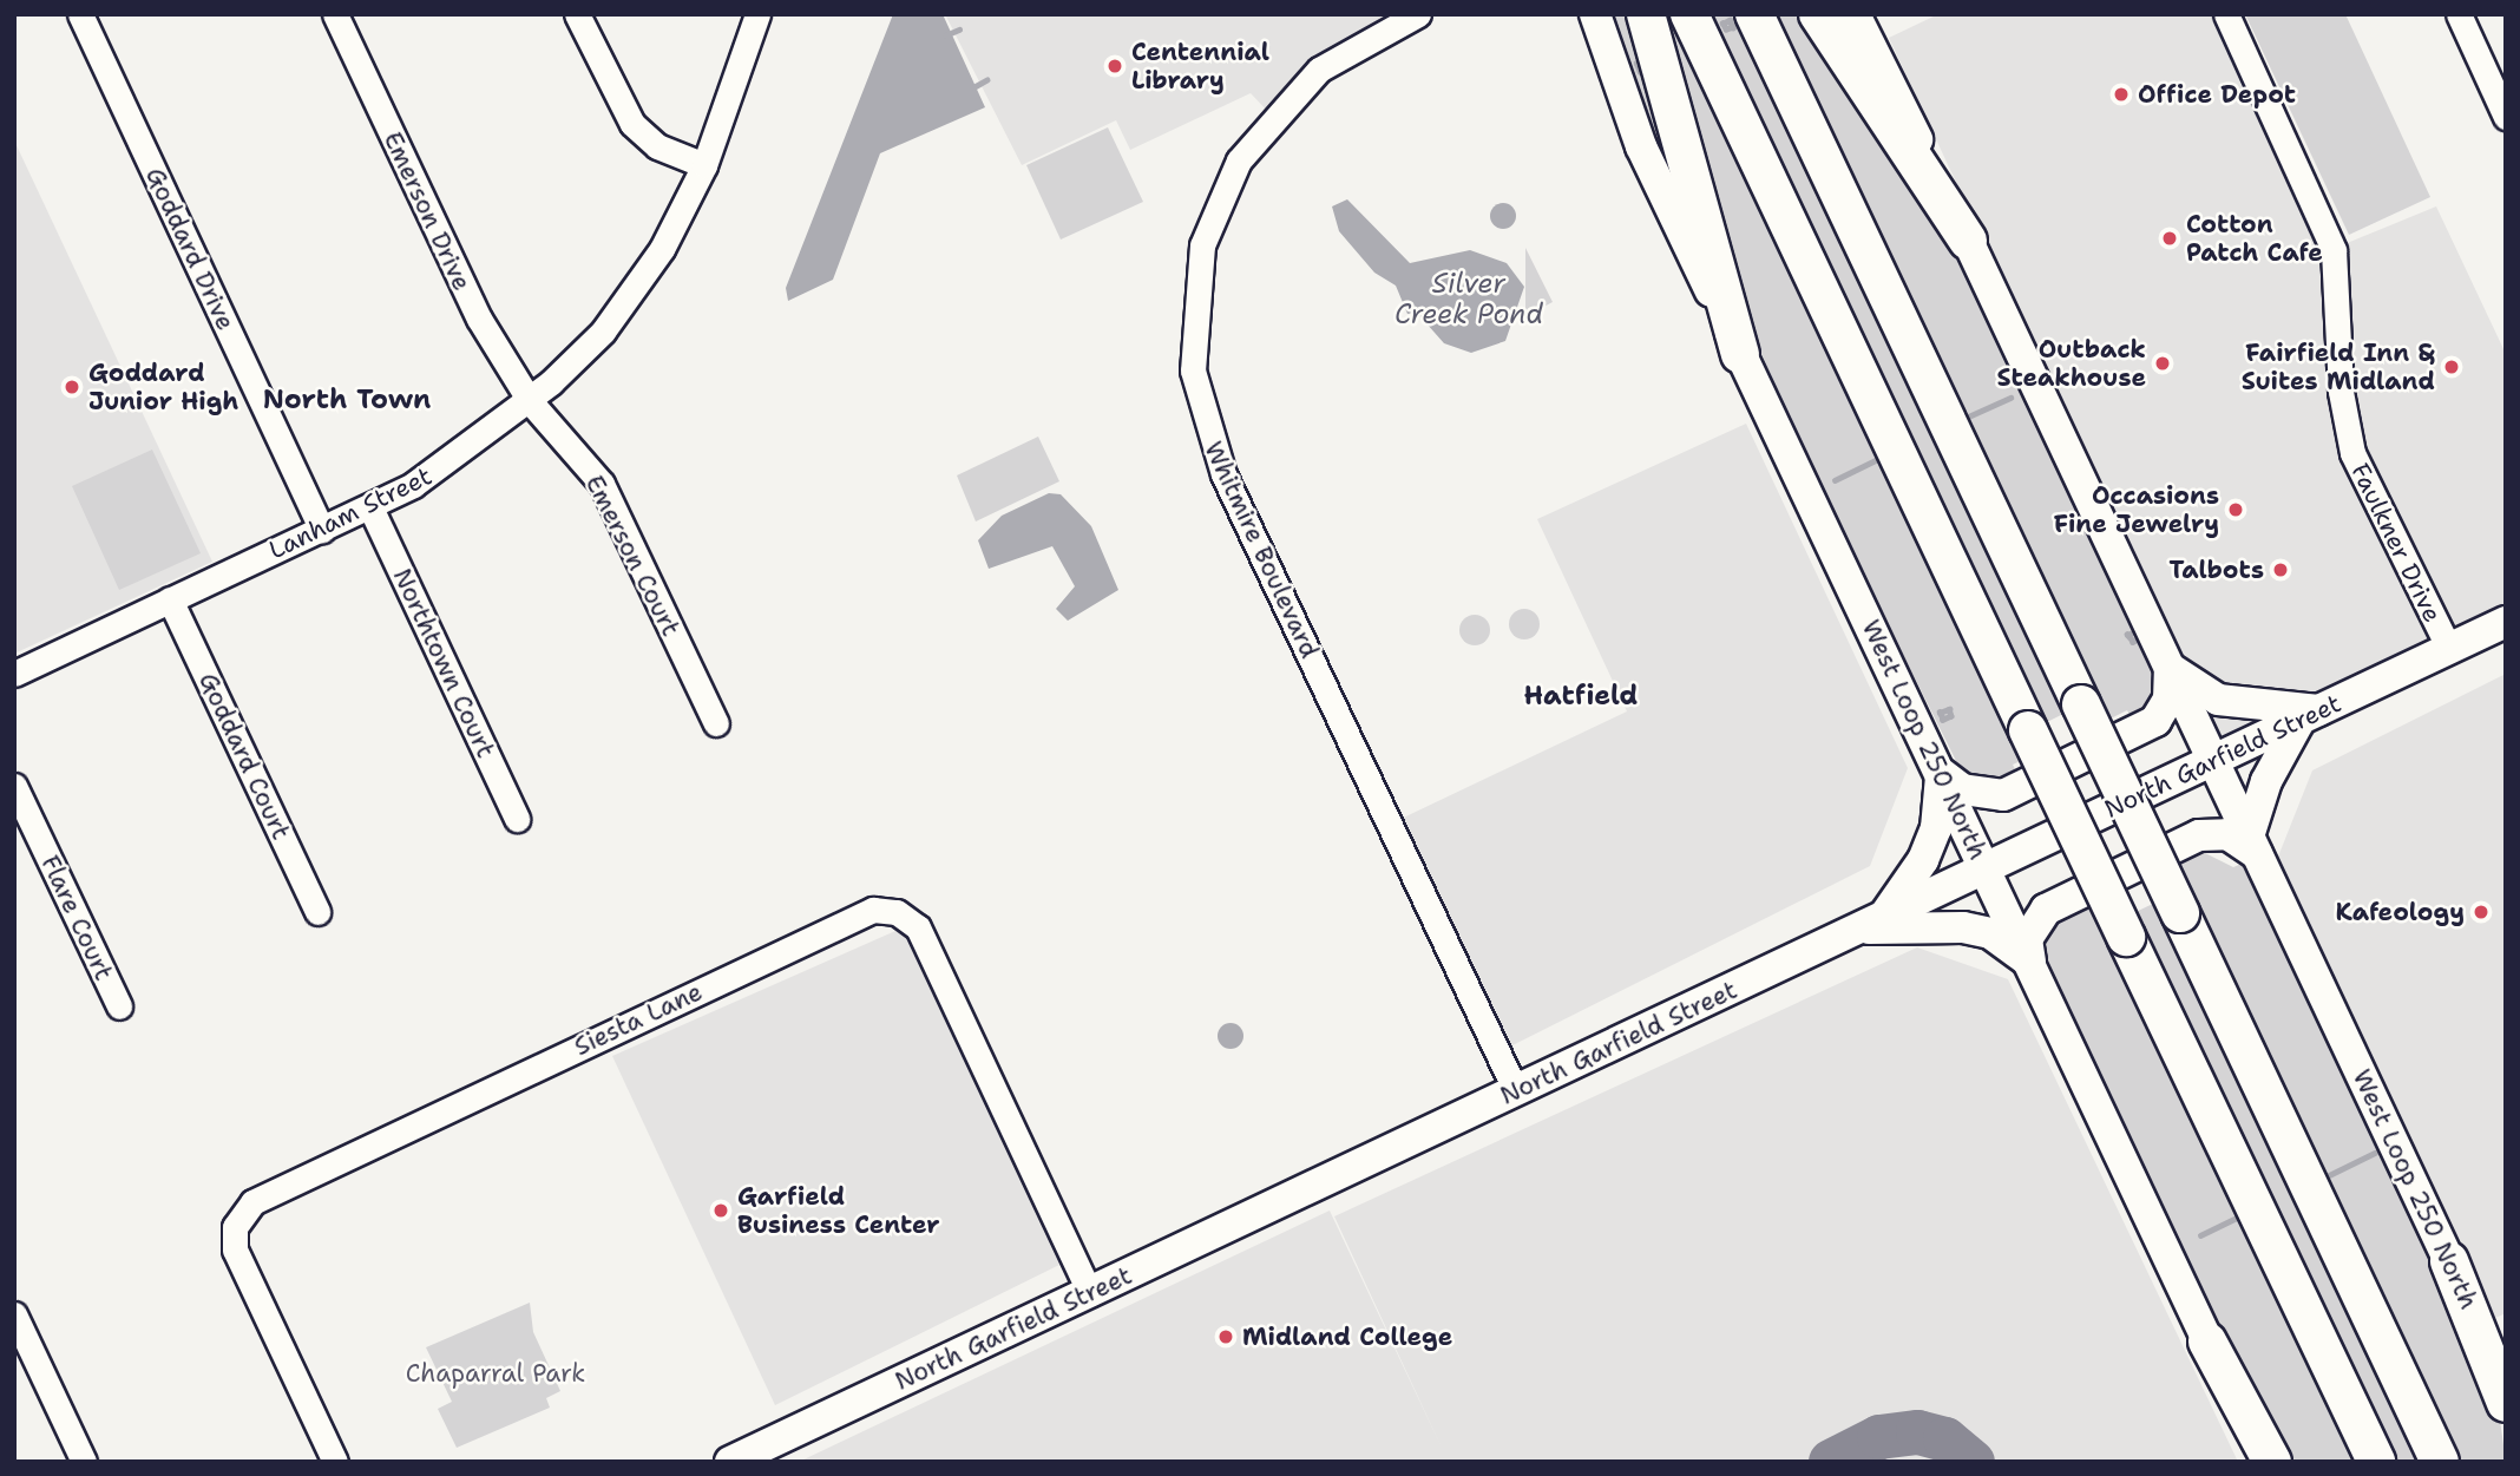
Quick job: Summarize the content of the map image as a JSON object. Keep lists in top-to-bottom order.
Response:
{
  "streets": {
    "main road": ["West Loop 250 North", "North Garfield Street"],
    "street": [
      "Emerson Drive",
      "Goddard Drive",
      "Lanham Street",
      "Faulkner Drive",
      "Whitmire Boulevard",
      "Emerson Court",
      "Northtown Court",
      "Goddard Court",
      "Flare Court",
      "Siesta Lane"
    ]
  },
  "crossings": [
    ["Emerson Drive", "Lanham Street"],
    ["Emerson Drive", "Emerson Court"],
    ["Goddard Drive", "Lanham Street"],
    ["Lanham Street", "Emerson Court"],
    ["Lanham Street", "Northtown Court"],
    ["Lanham Street", "Goddard Court"],
    ["Faulkner Drive", "North Garfield Street"],
    ["Whitmire Boulevard", "North Garfield Street"],
    ["West Loop 250 North", "North Garfield Street"],
    ["North Garfield Street", "Siesta Lane"]
  ],
  "districts": ["North Town", "Hatfield"],
  "water": ["Silver Creek Pond"],
  "parks": ["Chaparral Park"],
  "places": [
    "Centennial Library",
    "Office Depot",
    "Cotton Patch Cafe",
    "Outback Steakhouse",
    "Fairfield Inn & Suites Midland",
    "Goddard Junior High",
    "Occasions Fine Jewelry",
    "Talbots",
    "Kafeology",
    "Garfield Business Center",
    "Midland College"
  ]
}
